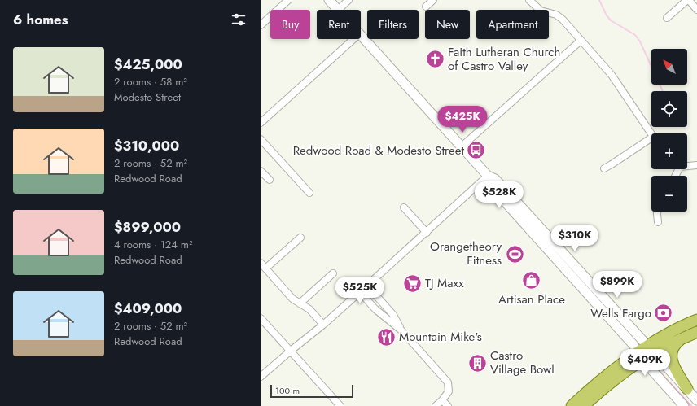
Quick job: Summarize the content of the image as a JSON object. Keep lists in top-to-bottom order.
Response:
{
  "places": {
    "church": ["Faith Lutheran Church of Castro Valley"],
    "bus stop": ["Redwood Road & Modesto Street"],
    "sports": ["Orangetheory Fitness"],
    "shop": ["Artisan Place"],
    "supermarket": ["TJ Maxx"],
    "bank": ["Wells Fargo"],
    "restaurant": ["Mountain Mike's"],
    "building": ["Castro Village Bowl"]
  },
  "scale_bar": "100 m",
  "north": "top left",
  "page": {
    "heading": "6 homes",
    "chip": [
      "Buy",
      "Rent",
      "Filters",
      "New",
      "Apartment"
    ],
    "list": [
      {
        "name": "$425,000",
        "note": "2 rooms · 58 m² · Modesto Street"
      },
      {
        "name": "$310,000",
        "note": "2 rooms · 52 m² · Redwood Road"
      },
      {
        "name": "$899,000",
        "note": "4 rooms · 124 m² · Redwood Road"
      },
      {
        "name": "$409,000",
        "note": "2 rooms · 52 m² · Redwood Road"
      }
    ],
    "map_buttons": ["+", "−"],
    "price": [
      "$425K",
      "$528K",
      "$310K",
      "$899K",
      "$525K",
      "$409K"
    ],
    "scale": "100 m"
  }
}
